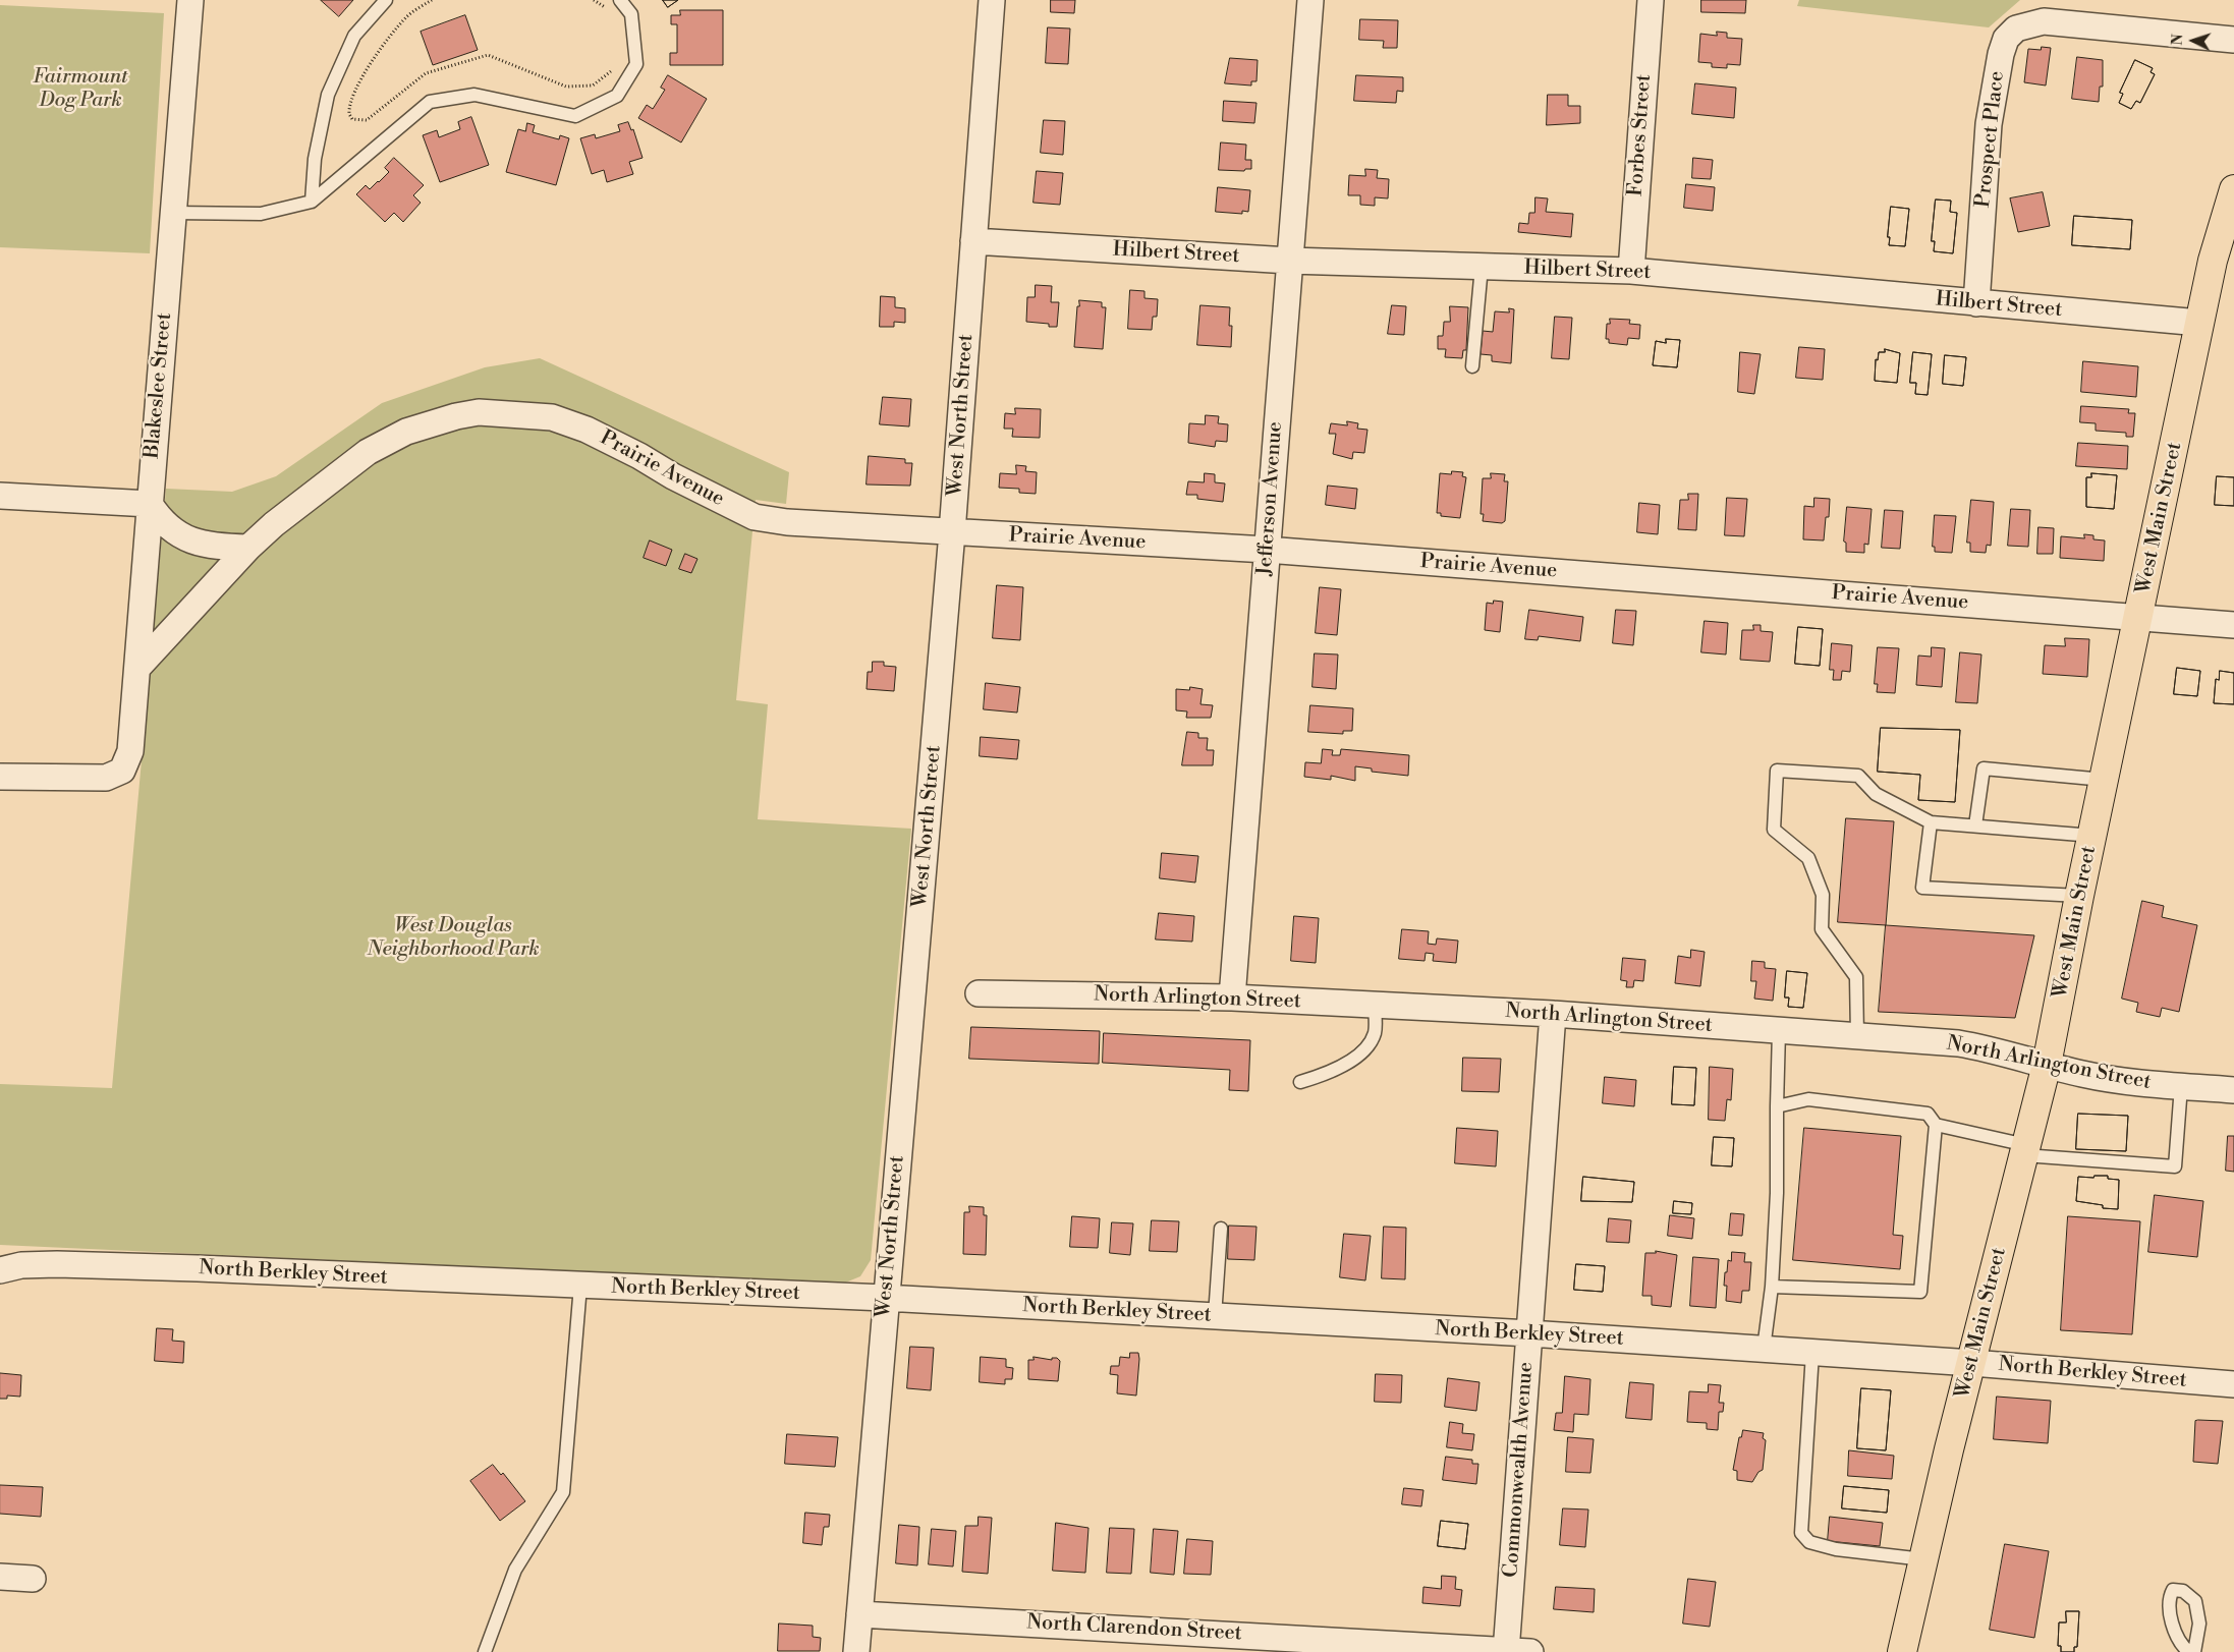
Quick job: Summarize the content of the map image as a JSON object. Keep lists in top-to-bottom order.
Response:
{
  "streets": {
    "main road": ["West Main Street"],
    "street": [
      "Forbes Street",
      "Prospect Place",
      "Hilbert Street",
      "Blakeslee Street",
      "West North Street",
      "Prairie Avenue",
      "Jefferson Avenue",
      "North Arlington Street",
      "North Berkley Street",
      "Commonwealth Avenue",
      "North Clarendon Street"
    ]
  },
  "crossings": [
    ["Forbes Street", "Hilbert Street"],
    ["Prospect Place", "Hilbert Street"],
    ["Hilbert Street", "West North Street"],
    ["Hilbert Street", "Jefferson Avenue"],
    ["Hilbert Street", "West Main Street"],
    ["Blakeslee Street", "Prairie Avenue"],
    ["West North Street", "Prairie Avenue"],
    ["West North Street", "North Berkley Street"],
    ["West North Street", "North Clarendon Street"],
    ["Prairie Avenue", "Jefferson Avenue"],
    ["Prairie Avenue", "West Main Street"],
    ["Jefferson Avenue", "North Arlington Street"],
    ["West Main Street", "North Arlington Street"],
    ["West Main Street", "North Berkley Street"],
    ["North Arlington Street", "Commonwealth Avenue"],
    ["North Berkley Street", "Commonwealth Avenue"],
    ["Commonwealth Avenue", "North Clarendon Street"]
  ],
  "parks": ["Fairmount Dog Park", "West Douglas Neighborhood Park"],
  "north": "left"
}
